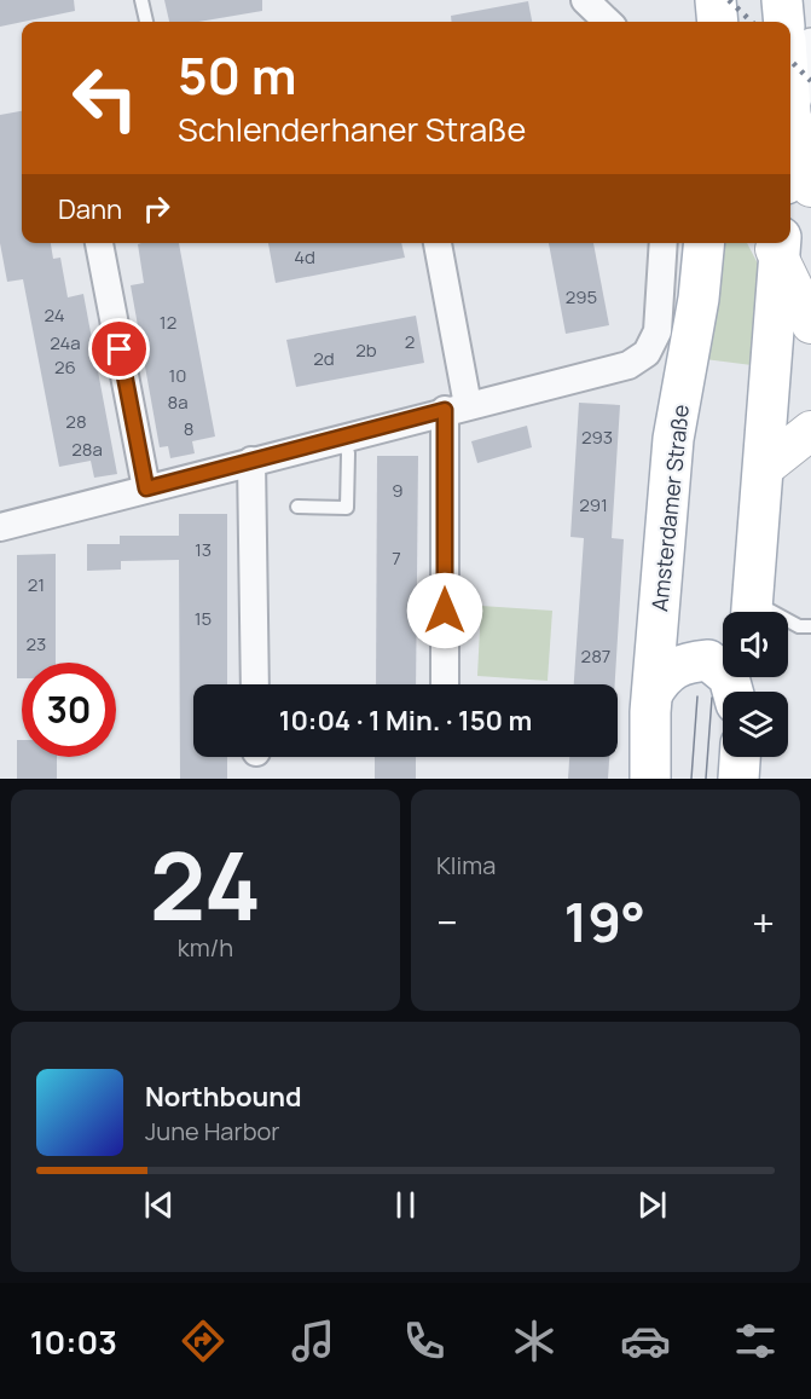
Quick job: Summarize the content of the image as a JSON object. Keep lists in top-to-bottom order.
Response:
{
  "streets": {
    "main road": ["Amsterdamer Straße"]
  },
  "house_numbers": [
    "4d",
    "295",
    "24",
    "12",
    "2",
    "24a",
    "2b",
    "2d",
    "26",
    "10",
    "8a",
    "28",
    "8",
    "293",
    "28a",
    "9",
    "291",
    "13",
    "7",
    "21",
    "15",
    "23",
    "287"
  ],
  "page": {
    "turn": ["50 m", "Schlenderhaner Straße"],
    "then": "Dann",
    "limit": "30",
    "trip": "10:04 · 1 Min. · 150 m",
    "tile": [
      ["24", "km/h"],
      "Klima"
    ],
    "heat": ["−", "19°", "+"],
    "song": ["Northbound", "June Harbor"],
    "tabs": "10:03"
  }
}
